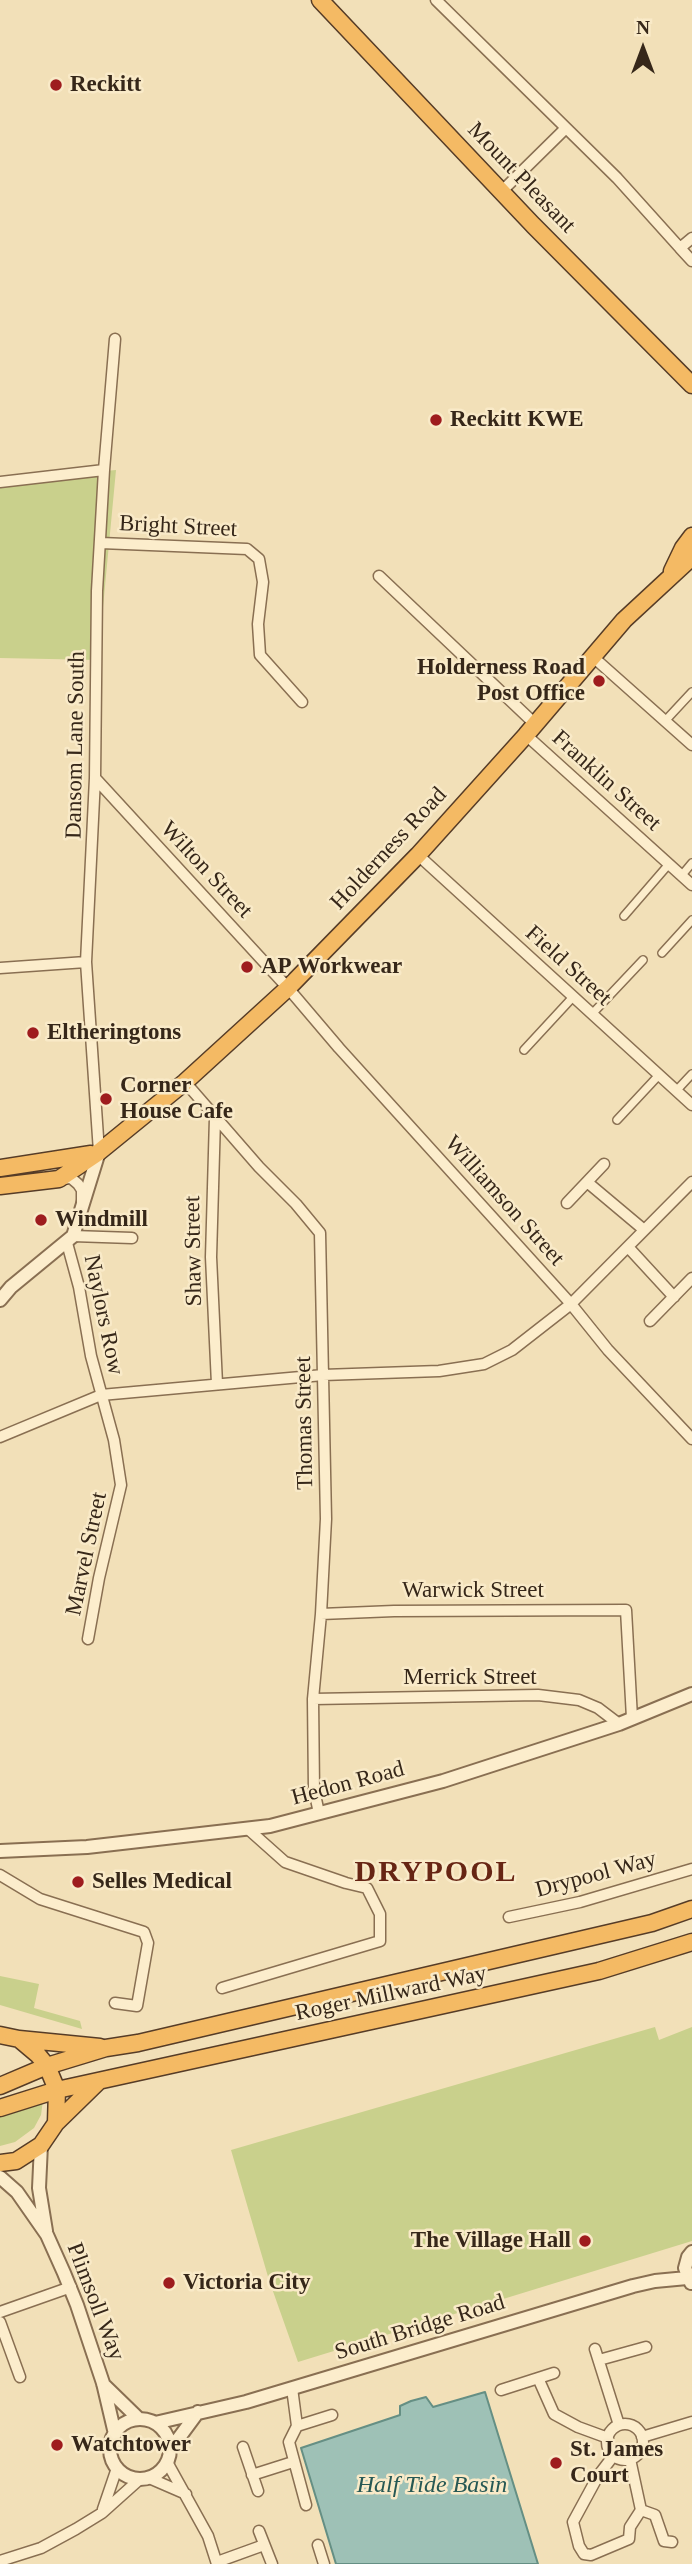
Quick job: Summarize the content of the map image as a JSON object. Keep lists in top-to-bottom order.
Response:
{
  "streets": {
    "highway": ["Mount Pleasant", "Holderness Road", "Roger Millward Way"],
    "street": [
      "Bright Street",
      "Dansom Lane South",
      "Franklin Street",
      "Wilton Street",
      "Field Street",
      "Williamson Street",
      "Shaw Street",
      "Naylors Row",
      "Thomas Street",
      "Marvel Street",
      "Warwick Street",
      "Merrick Street",
      "Hedon Road",
      "Drypool Way",
      "Plimsoll Way",
      "South Bridge Road"
    ]
  },
  "crossings": [
    ["Bright Street", "Dansom Lane South"],
    ["Dansom Lane South", "Holderness Road"],
    ["Dansom Lane South", "Wilton Street"],
    ["Franklin Street", "Holderness Road"],
    ["Holderness Road", "Wilton Street"],
    ["Holderness Road", "Field Street"],
    ["Holderness Road", "Williamson Street"],
    ["Holderness Road", "Thomas Street"],
    ["Wilton Street", "Williamson Street"],
    ["Shaw Street", "Thomas Street"],
    ["Naylors Row", "Marvel Street"],
    ["Thomas Street", "Warwick Street"],
    ["Thomas Street", "Merrick Street"],
    ["Thomas Street", "Hedon Road"],
    ["Warwick Street", "Hedon Road"],
    ["Merrick Street", "Hedon Road"],
    ["Plimsoll Way", "South Bridge Road"]
  ],
  "districts": ["DRYPOOL"],
  "water": ["Half Tide Basin"],
  "places": [
    "Reckitt",
    "Reckitt KWE",
    "Holderness Road Post Office",
    "AP Workwear",
    "Eltheringtons",
    "Corner House Cafe",
    "Windmill",
    "Selles Medical",
    "The Village Hall",
    "Victoria City",
    "Watchtower",
    "St. James Court"
  ],
  "north": "top"
}
